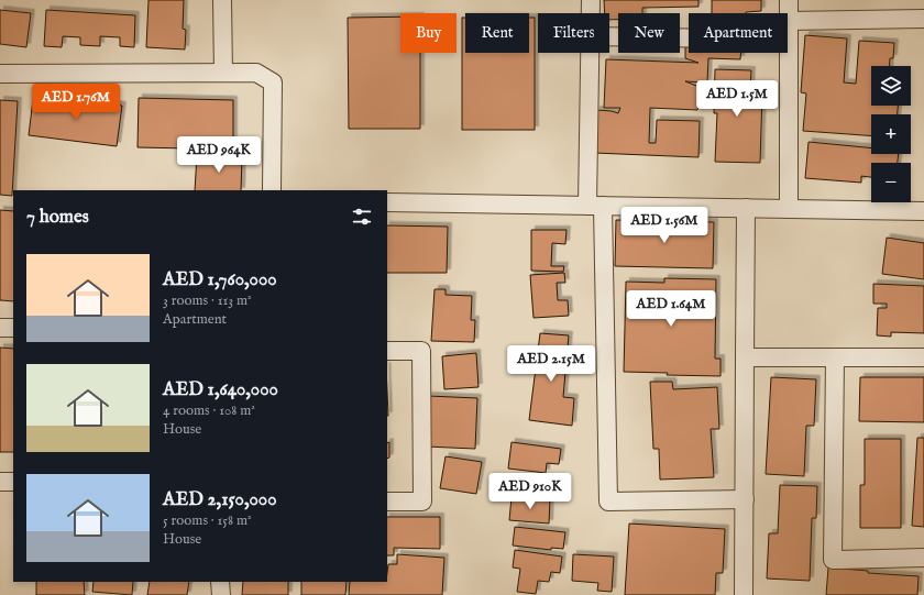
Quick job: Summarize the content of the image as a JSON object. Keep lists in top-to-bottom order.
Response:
{
  "page": {
    "chip": [
      "Buy",
      "Rent",
      "Filters",
      "New",
      "Apartment"
    ],
    "map_buttons": ["+", "−"],
    "price": [
      "AED 1.5M",
      "AED 1.76M",
      "AED 964K",
      "AED 1.56M",
      "AED 1.64M",
      "AED 2.15M",
      "AED 910K"
    ],
    "heading": "7 homes",
    "list": [
      {
        "name": "AED 1,760,000",
        "note": "3 rooms · 113 m² · Apartment"
      },
      {
        "name": "AED 1,640,000",
        "note": "4 rooms · 108 m² · House"
      },
      {
        "name": "AED 2,150,000",
        "note": "5 rooms · 158 m² · House"
      }
    ]
  }
}
